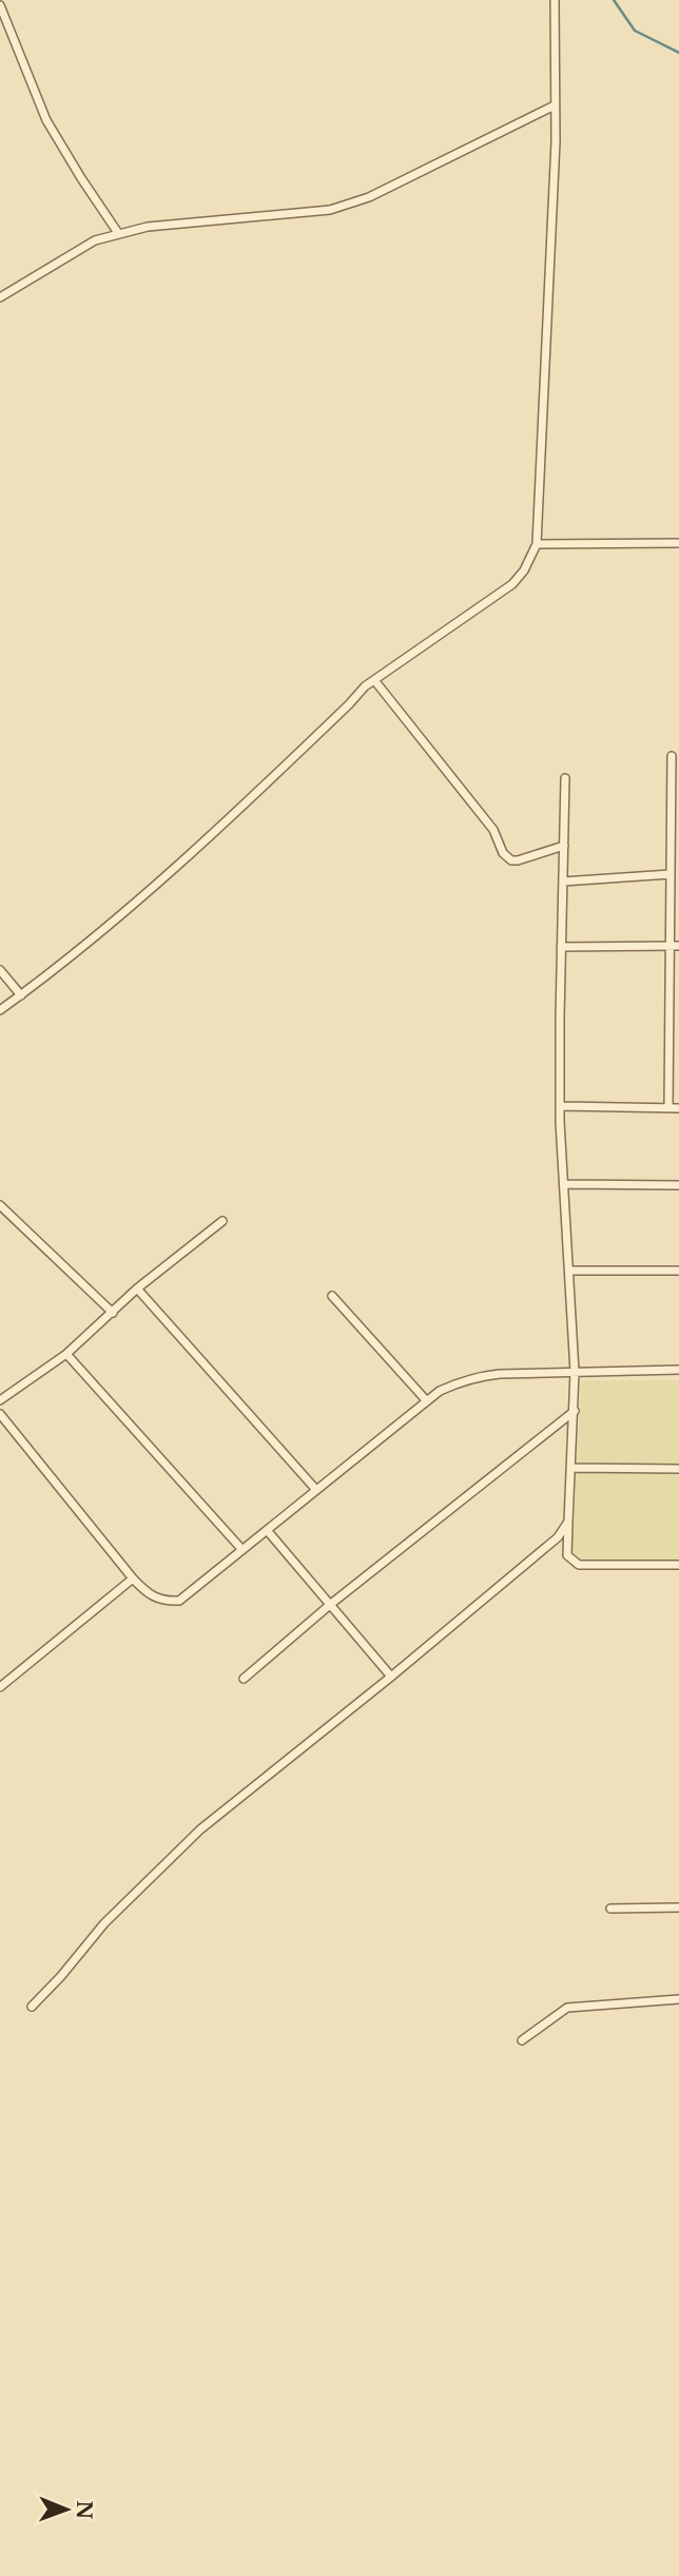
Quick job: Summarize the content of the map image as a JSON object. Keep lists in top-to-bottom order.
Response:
{
  "north": "right"
}
